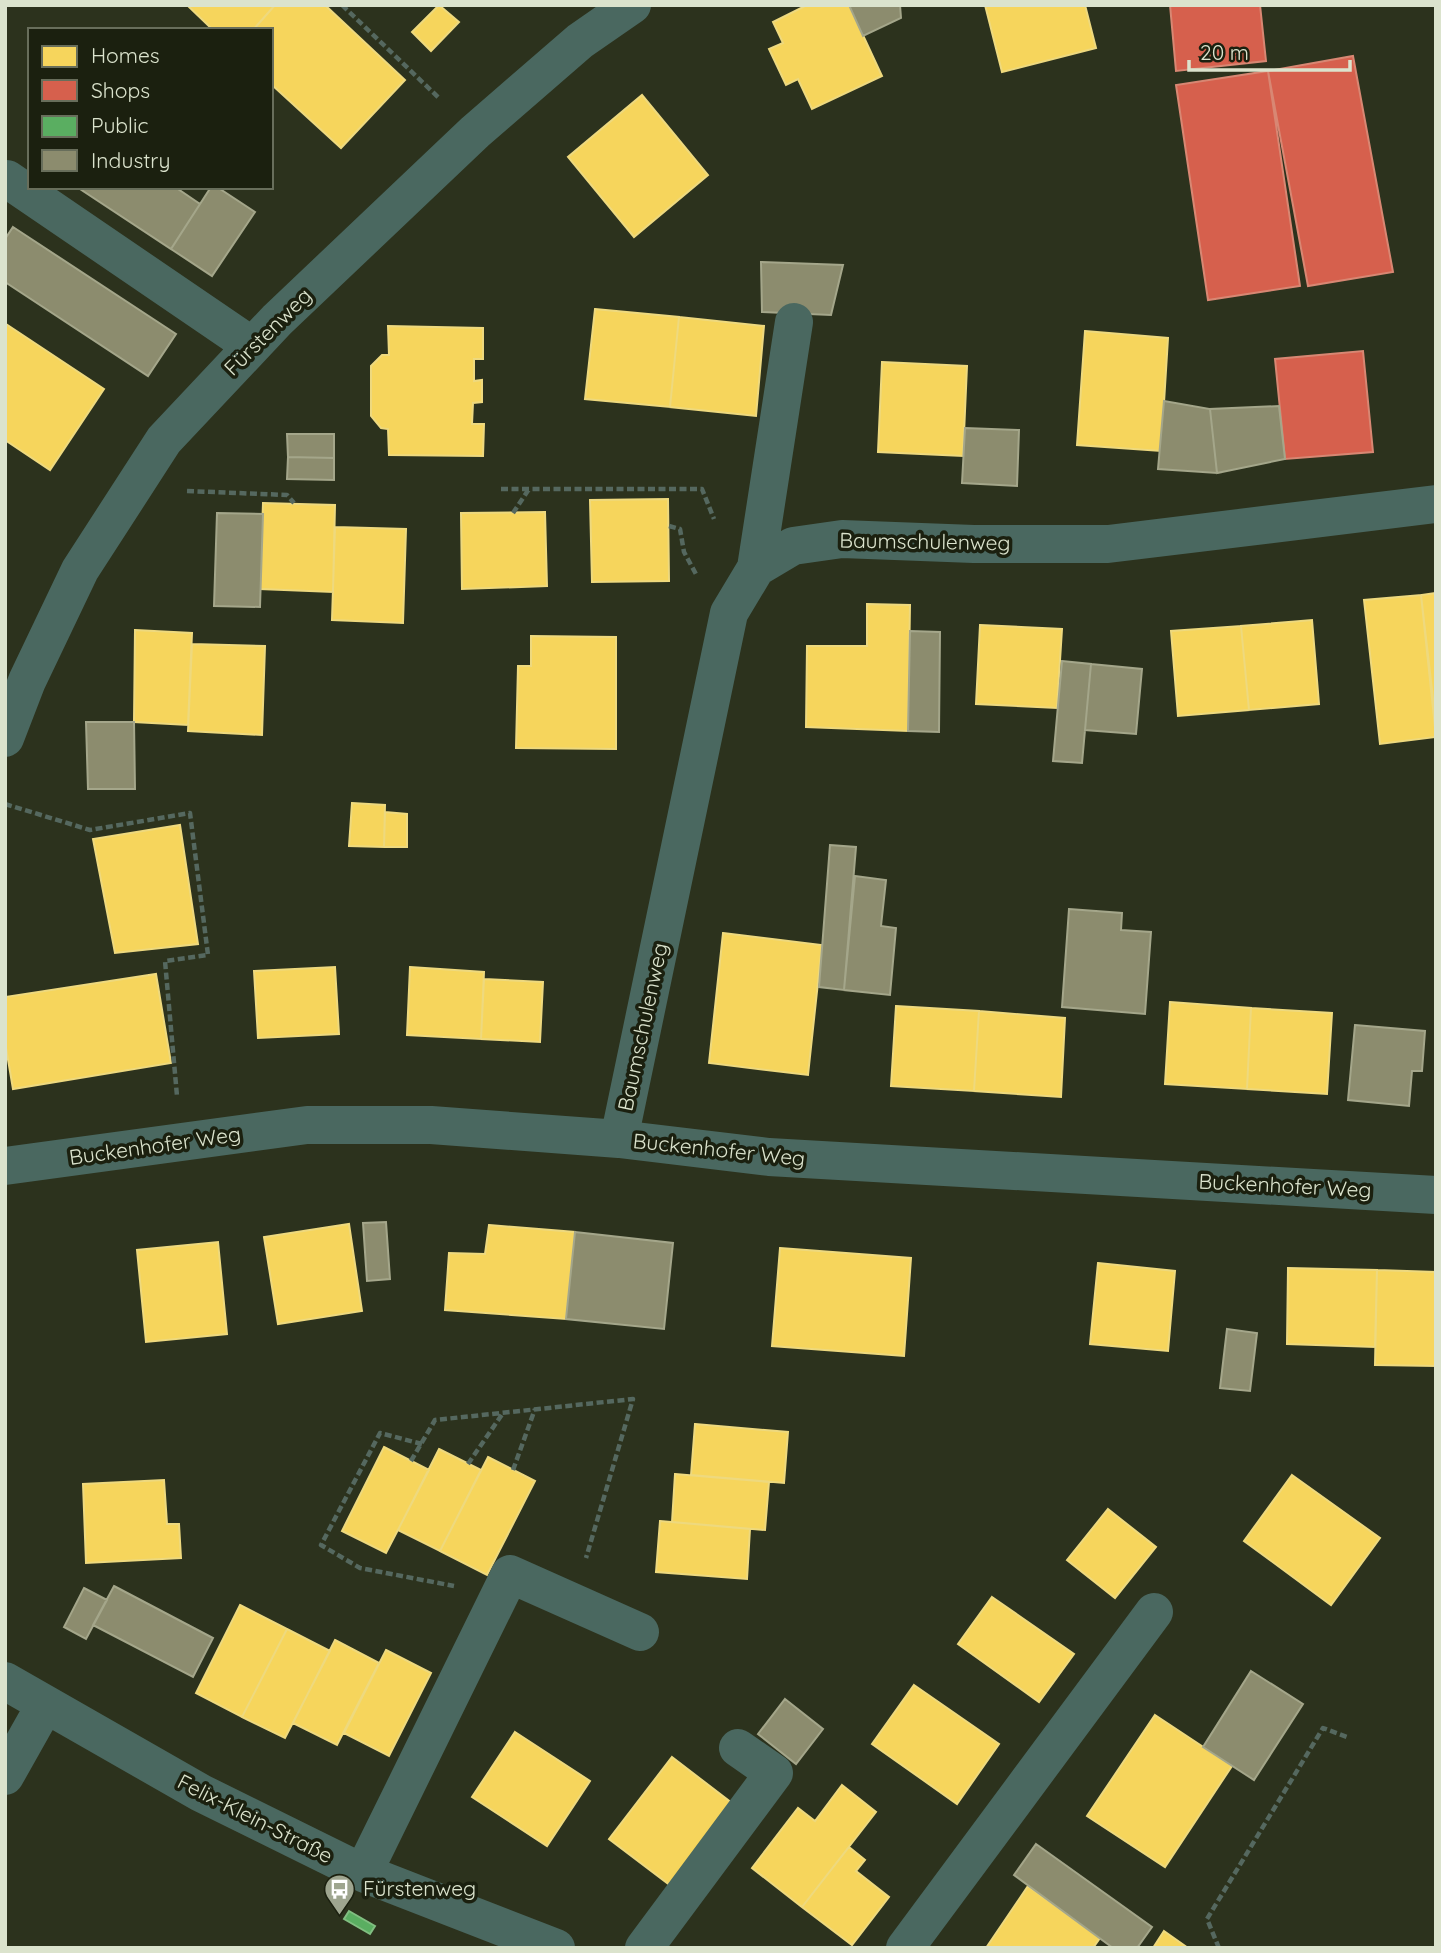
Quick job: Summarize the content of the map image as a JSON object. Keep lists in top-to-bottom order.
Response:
{
  "streets": {
    "street": [
      "Fürstenweg",
      "Baumschulenweg",
      "Buckenhofer Weg",
      "Felix-Klein-Straße"
    ]
  },
  "crossings": [
    ["Baumschulenweg", "Buckenhofer Weg"]
  ],
  "places": {
    "bus stop": ["Fürstenweg"]
  },
  "legend": [
    "Homes",
    "Shops",
    "Public",
    "Industry"
  ],
  "scale_bar": "20 m"
}
